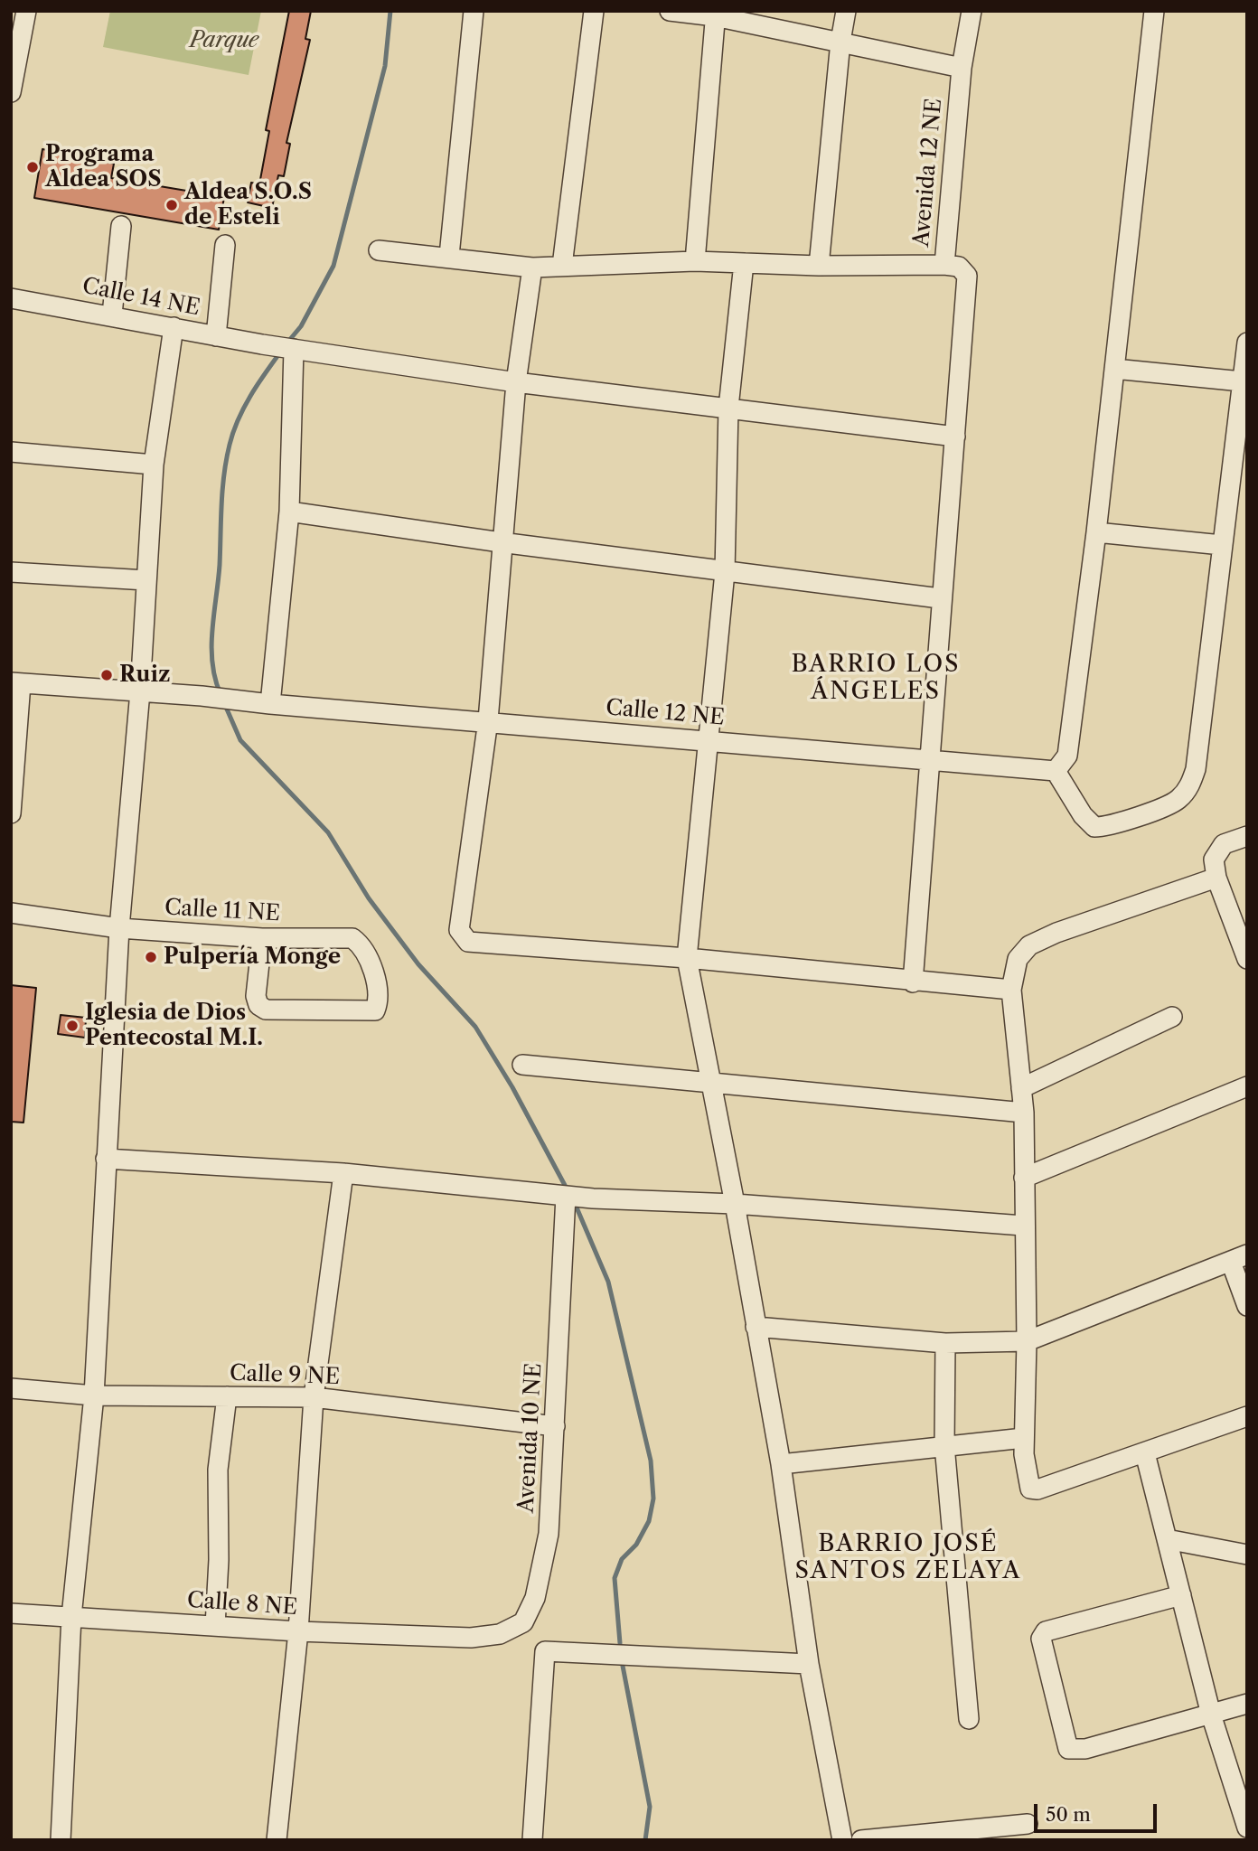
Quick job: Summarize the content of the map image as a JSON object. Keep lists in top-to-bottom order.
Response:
{
  "streets": {
    "street": [
      "Avenida 12 NE",
      "Calle 14 NE",
      "Calle 12 NE",
      "Calle 11 NE",
      "Calle 9 NE",
      "Avenida 10 NE",
      "Calle 8 NE"
    ]
  },
  "crossings": [
    ["Avenida 12 NE", "Calle 14 NE"],
    ["Calle 9 NE", "Avenida 10 NE"],
    ["Avenida 10 NE", "Calle 8 NE"]
  ],
  "districts": ["BARRIO LOS ÁNGELES", "BARRIO JOSÉ SANTOS ZELAYA"],
  "parks": ["Parque"],
  "places": [
    "Programa Aldea SOS",
    "Aldea S.O.S de Esteli",
    "Ruiz",
    "Pulpería Monge",
    "Iglesia de Dios Pentecostal M.I."
  ],
  "scale_bar": "50 m"
}
